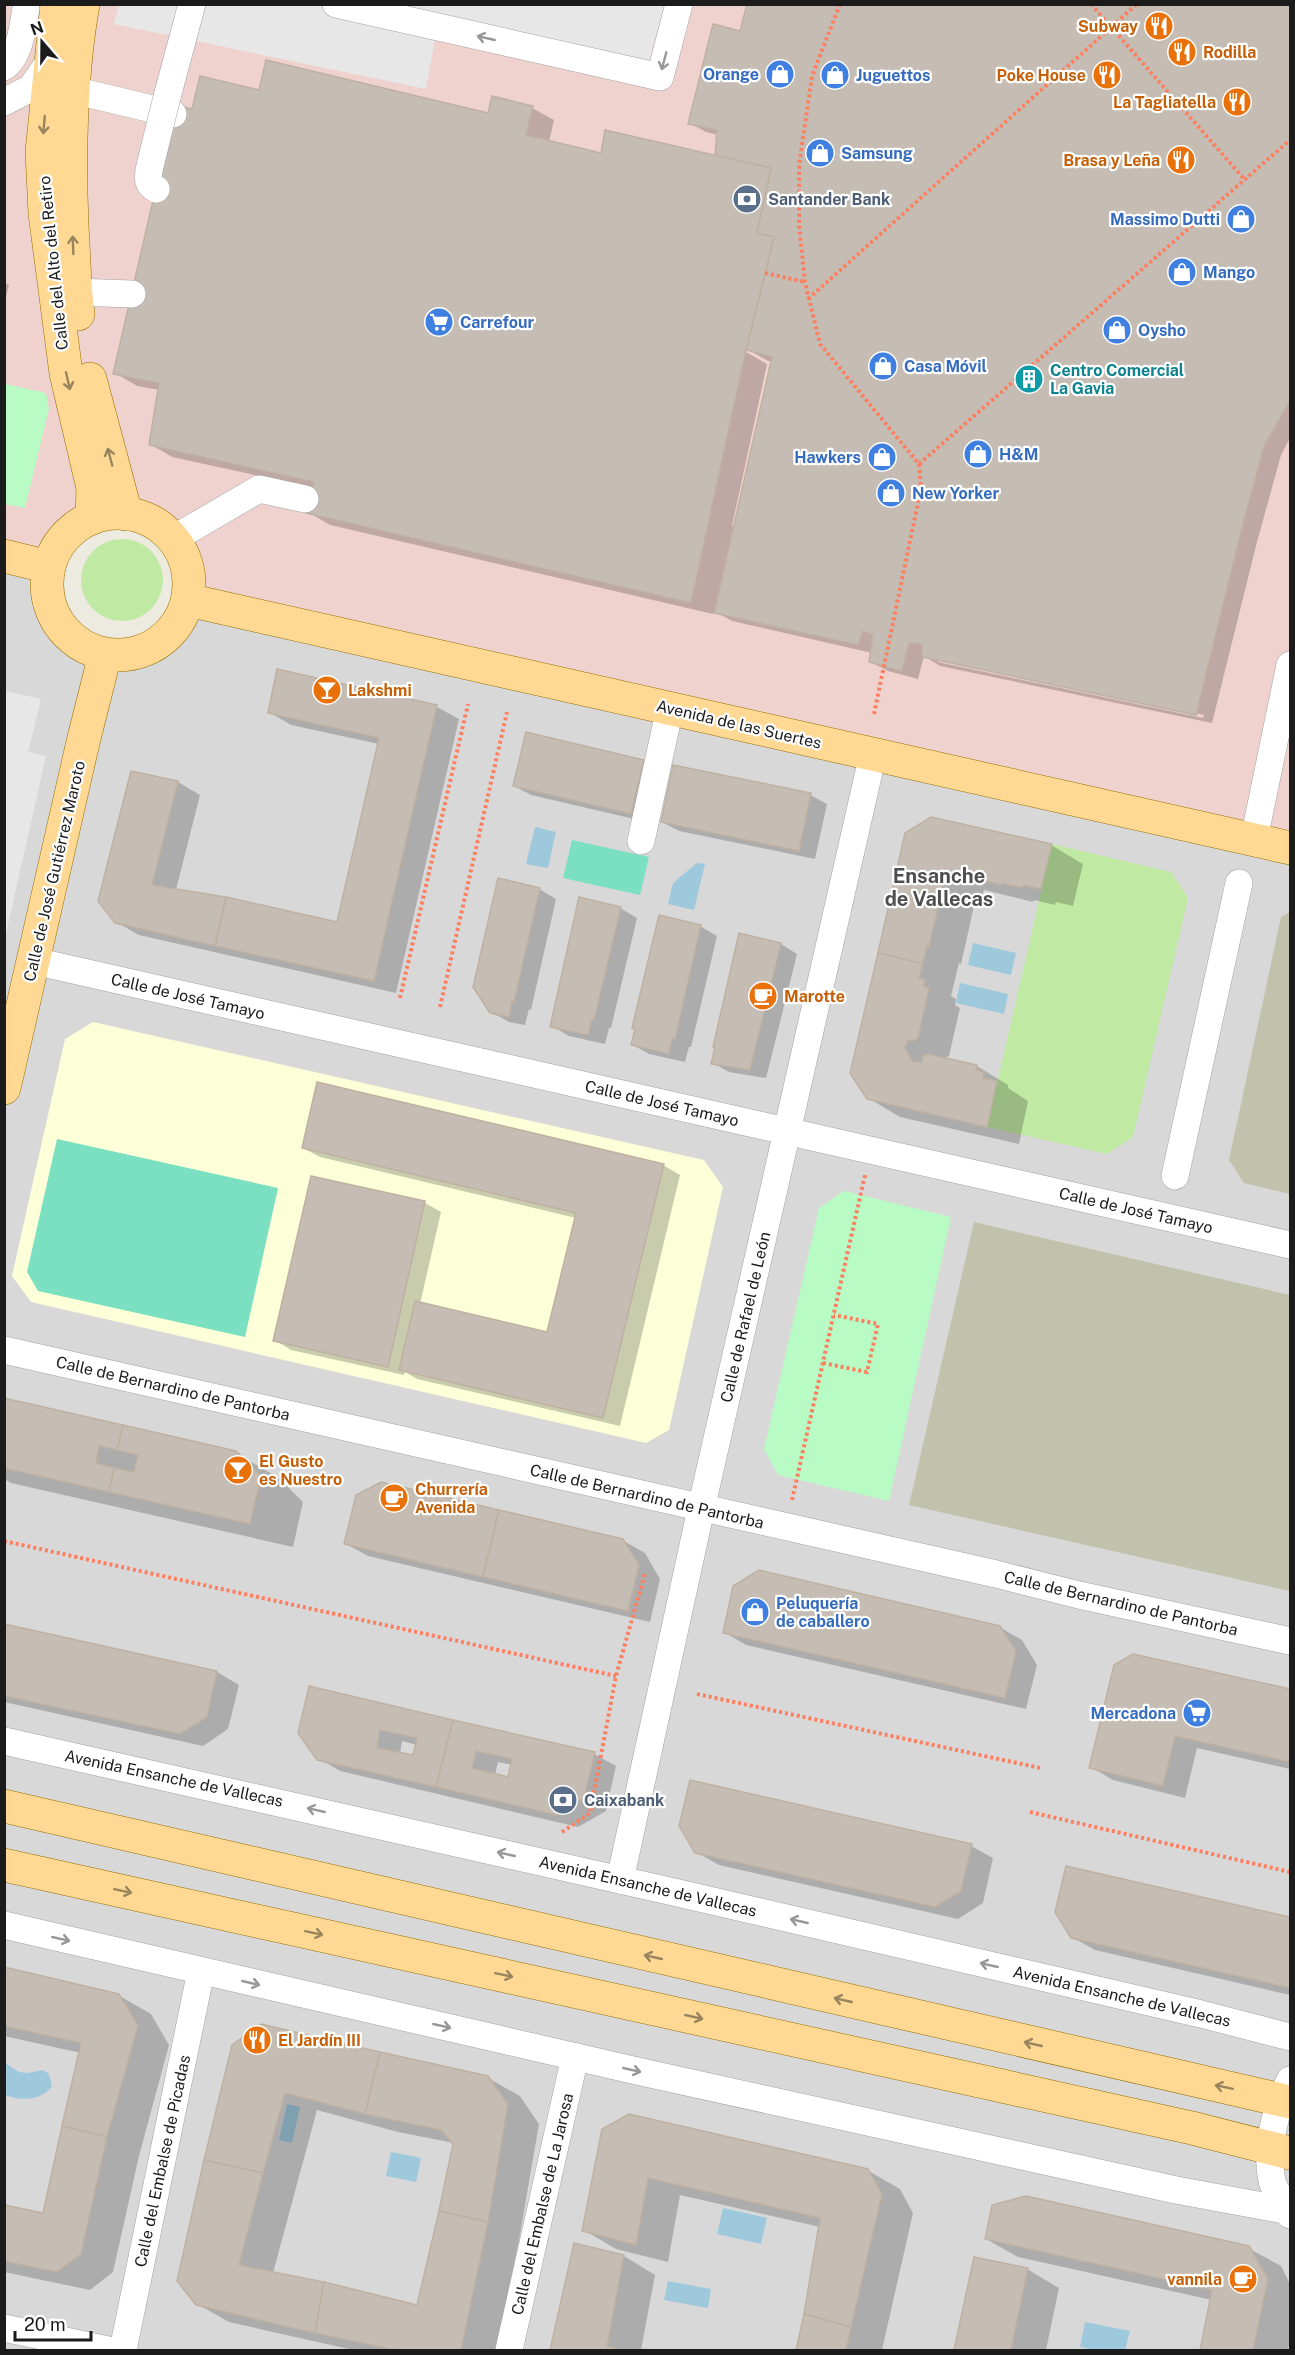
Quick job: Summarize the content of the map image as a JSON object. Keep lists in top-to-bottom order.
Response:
{
  "streets": {
    "main road": ["Calle del Alto del Retiro", "Avenida de las Suertes", "Calle de José Gutiérrez Maroto"],
    "street": [
      "Calle de José Tamayo",
      "Calle de Rafael de León",
      "Calle de Bernardino de Pantorba",
      "Avenida Ensanche de Vallecas",
      "Calle del Embalse de Picadas",
      "Calle del Embalse de La Jarosa"
    ]
  },
  "crossings": [
    ["Calle del Alto del Retiro", "Avenida de las Suertes"],
    ["Calle del Alto del Retiro", "Calle de José Gutiérrez Maroto"],
    ["Avenida de las Suertes", "Calle de José Gutiérrez Maroto"],
    ["Avenida de las Suertes", "Calle de Rafael de León"],
    ["Calle de José Gutiérrez Maroto", "Calle de José Tamayo"],
    ["Calle de José Tamayo", "Calle de Rafael de León"],
    ["Calle de Rafael de León", "Calle de Bernardino de Pantorba"],
    ["Calle de Rafael de León", "Avenida Ensanche de Vallecas"]
  ],
  "districts": ["Ensanche de Vallecas"],
  "places": {
    "restaurant": [
      "Subway",
      "Rodilla",
      "Poke House",
      "La Tagliatella",
      "Brasa y Leña",
      "El Jardín III"
    ],
    "shop": [
      "Orange",
      "Juguettos",
      "Samsung",
      "Massimo Dutti",
      "Mango",
      "Oysho",
      "Casa Móvil",
      "H&M",
      "Hawkers",
      "New Yorker",
      "Peluquería de caballero"
    ],
    "bank": ["Santander Bank", "Caixabank"],
    "supermarket": ["Carrefour", "Mercadona"],
    "building": ["Centro Comercial La Gavia"],
    "bar": ["Lakshmi", "El Gusto es Nuestro"],
    "cafe": ["Marotte", "Churrería Avenida", "vannila"]
  },
  "scale_bar": "20 m",
  "north": "top"
}
